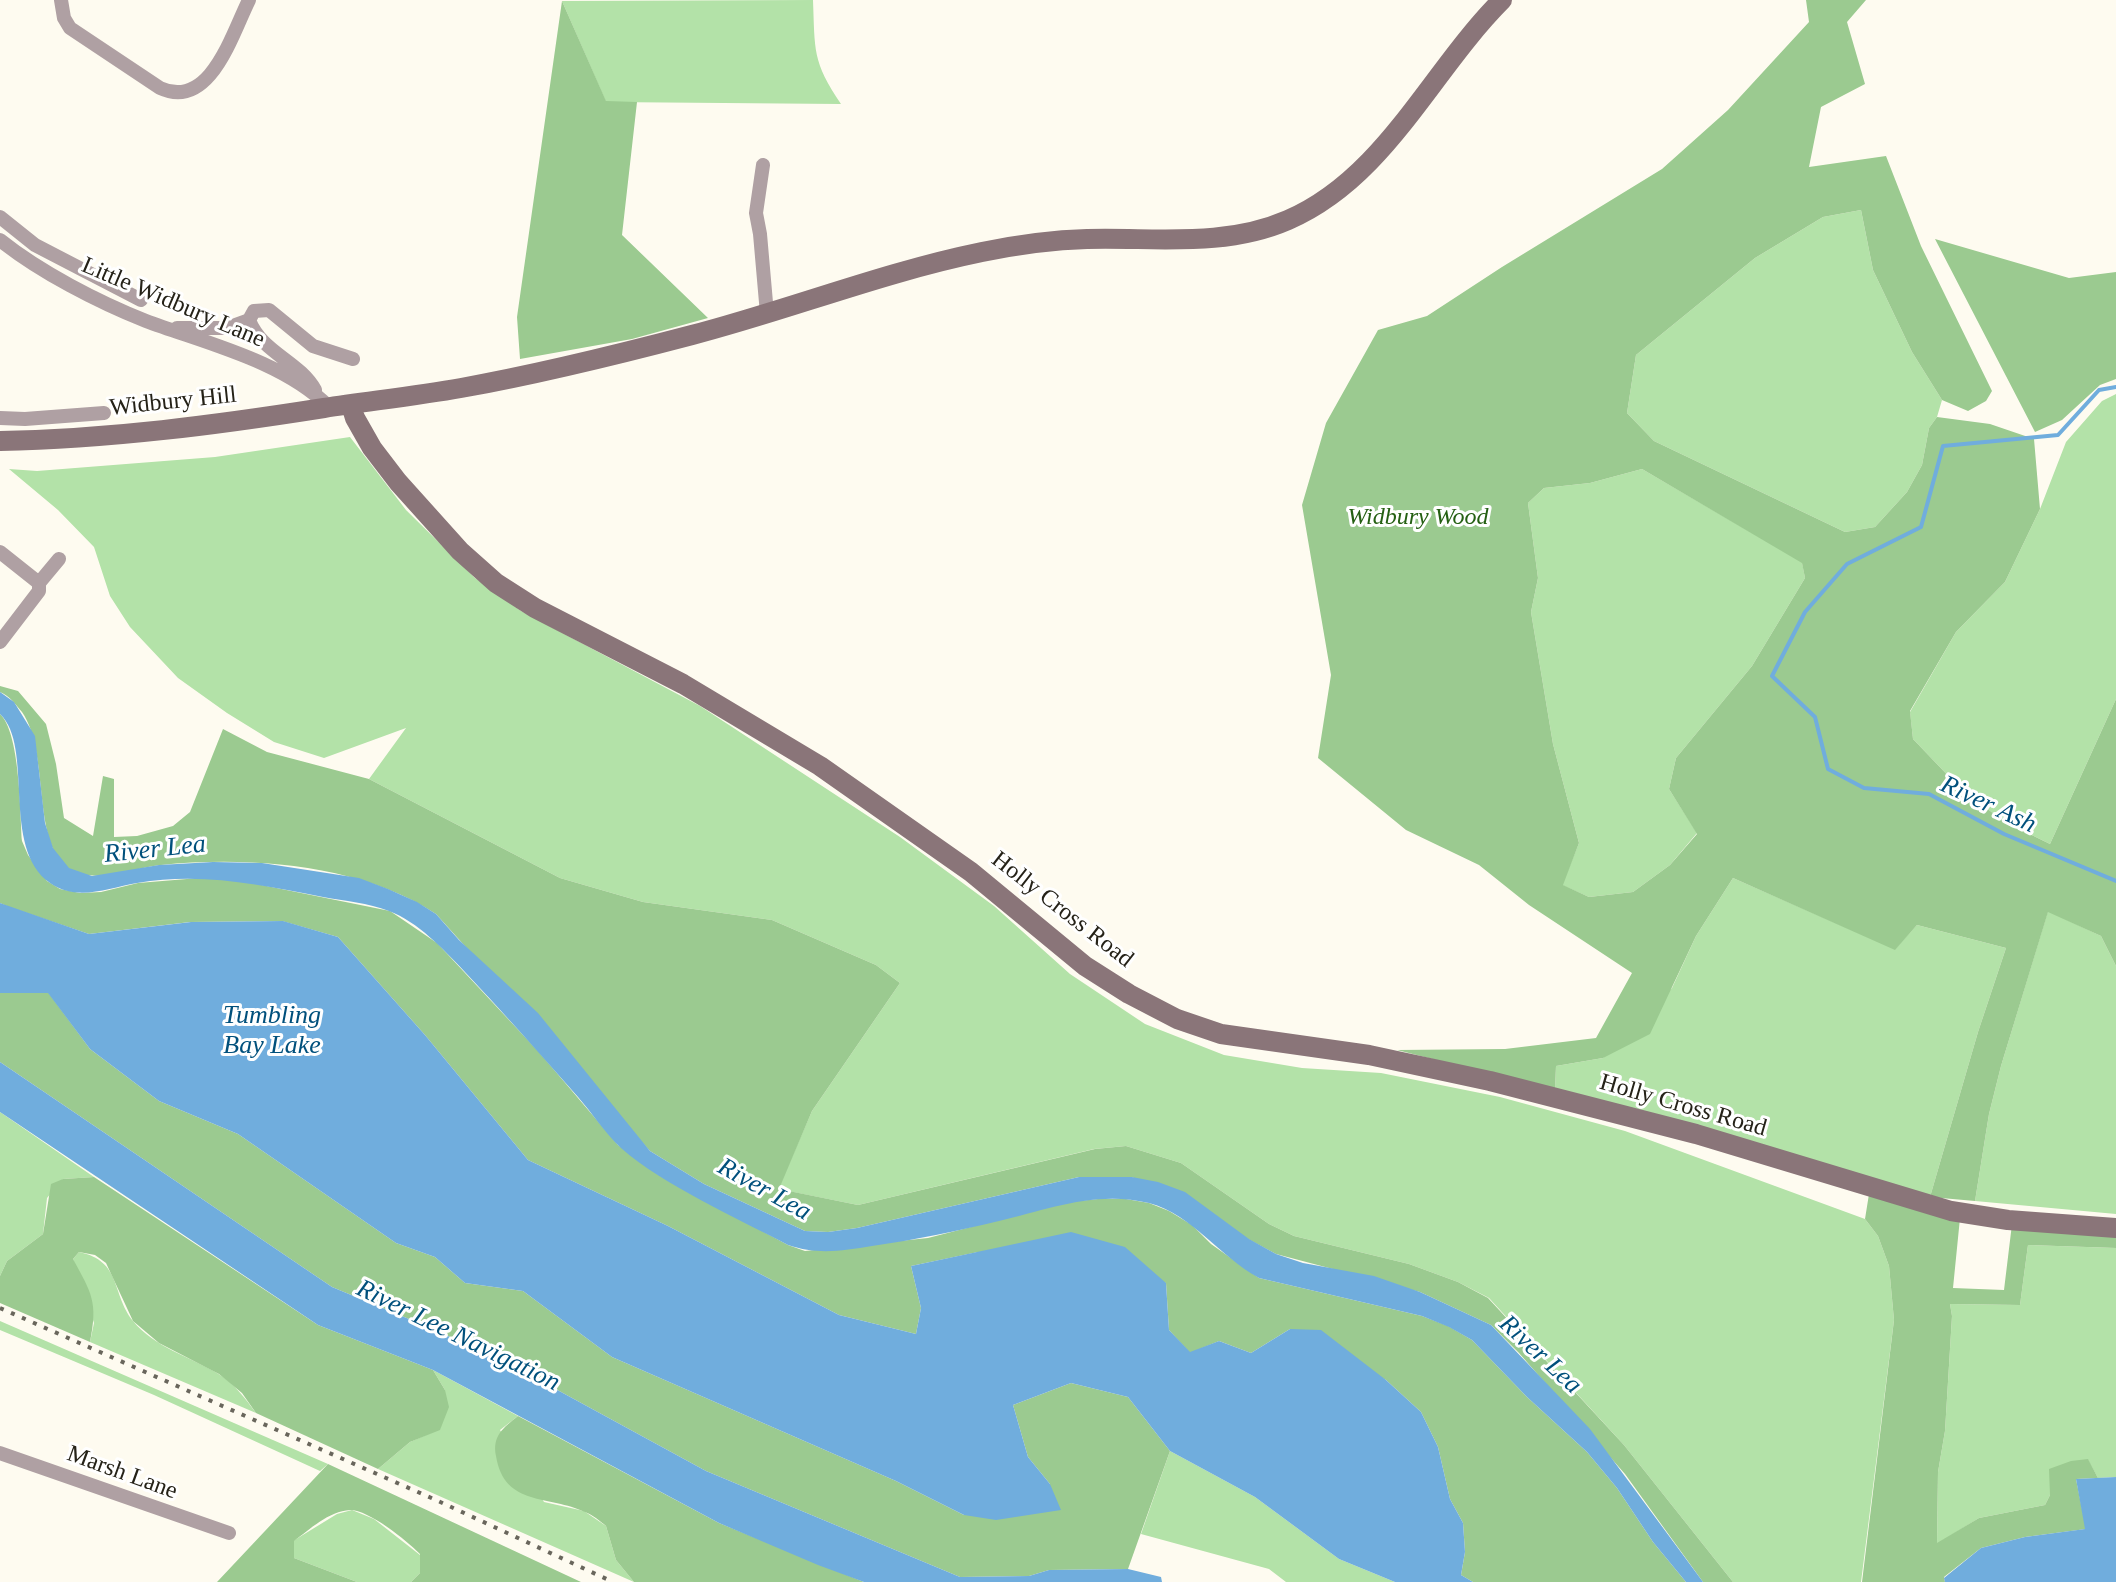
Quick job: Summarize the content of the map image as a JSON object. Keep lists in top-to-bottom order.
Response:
{
  "streets": {
    "street": [
      "Little Widbury Lane",
      "Widbury Hill",
      "Holly Cross Road",
      "Marsh Lane"
    ]
  },
  "crossings": [
    ["Little Widbury Lane", "Widbury Hill"],
    ["Widbury Hill", "Holly Cross Road"]
  ],
  "water": [
    "River Ash",
    "River Lea",
    "Tumbling Bay Lake",
    "River Lee Navigation"
  ],
  "parks": ["Widbury Wood"]
}
